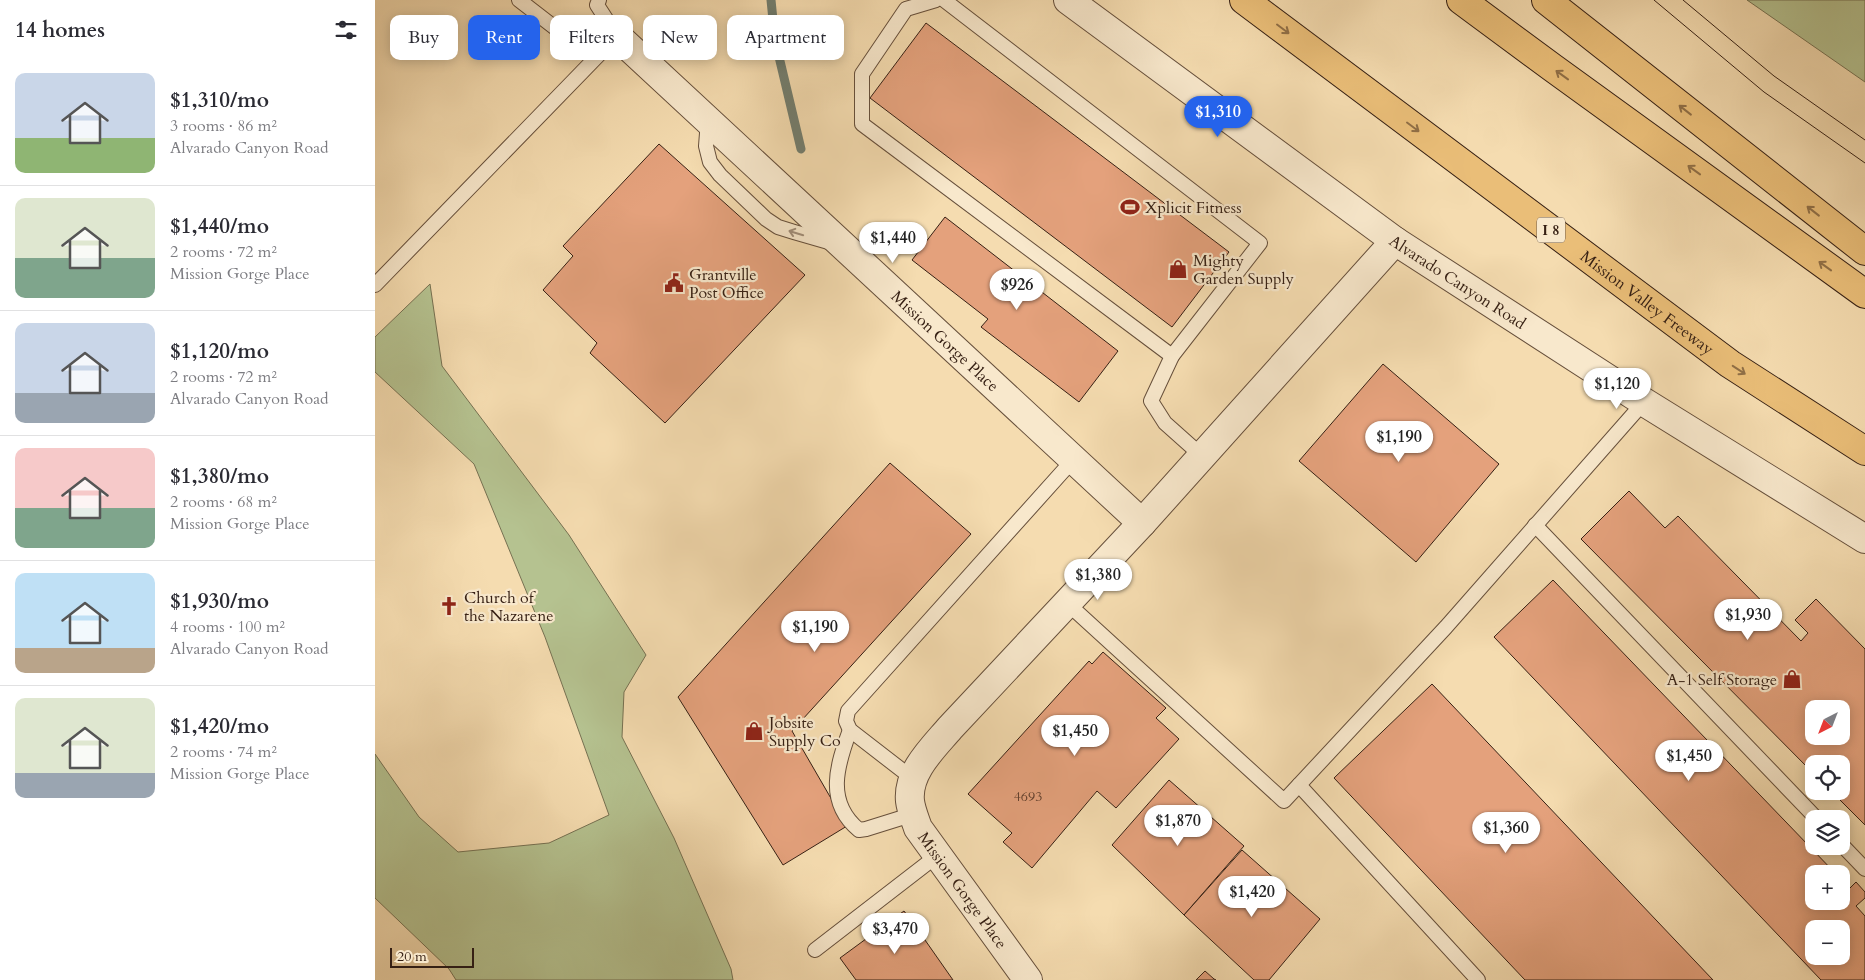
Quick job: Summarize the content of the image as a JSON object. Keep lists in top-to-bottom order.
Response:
{
  "streets": {
    "highway": ["I 8", "Mission Valley Freeway"],
    "street": ["Alvarado Canyon Road", "Mission Gorge Place"]
  },
  "places": {
    "sports": ["Xplicit Fitness"],
    "shop": ["Mighty Garden Supply", "A-1 Self Storage", "Jobsite Supply Co"],
    "public building": ["Grantville Post Office"],
    "church": ["Church of the Nazarene"]
  },
  "house_numbers": ["4693"],
  "scale_bar": "20 m",
  "north": "bottom left",
  "page": {
    "heading": "14 homes",
    "chip": [
      "Buy",
      "Rent",
      "Filters",
      "New",
      "Apartment"
    ],
    "list": [
      {
        "name": "$1,310/mo",
        "note": "3 rooms · 86 m² · Alvarado Canyon Road"
      },
      {
        "name": "$1,440/mo",
        "note": "2 rooms · 72 m² · Mission Gorge Place"
      },
      {
        "name": "$1,120/mo",
        "note": "2 rooms · 72 m² · Alvarado Canyon Road"
      },
      {
        "name": "$1,380/mo",
        "note": "2 rooms · 68 m² · Mission Gorge Place"
      },
      {
        "name": "$1,930/mo",
        "note": "4 rooms · 100 m² · Alvarado Canyon Road"
      },
      {
        "name": "$1,420/mo",
        "note": "2 rooms · 74 m² · Mission Gorge Place"
      }
    ],
    "price": [
      "$1,310",
      "$1,440",
      "$926",
      "$1,120",
      "$1,190",
      "$1,380",
      "$1,930",
      "$1,190",
      "$1,450",
      "$1,450",
      "$1,870",
      "$1,360",
      "$1,420",
      "$3,470"
    ],
    "map_buttons": ["+", "−"],
    "scale": "20 m"
  }
}
